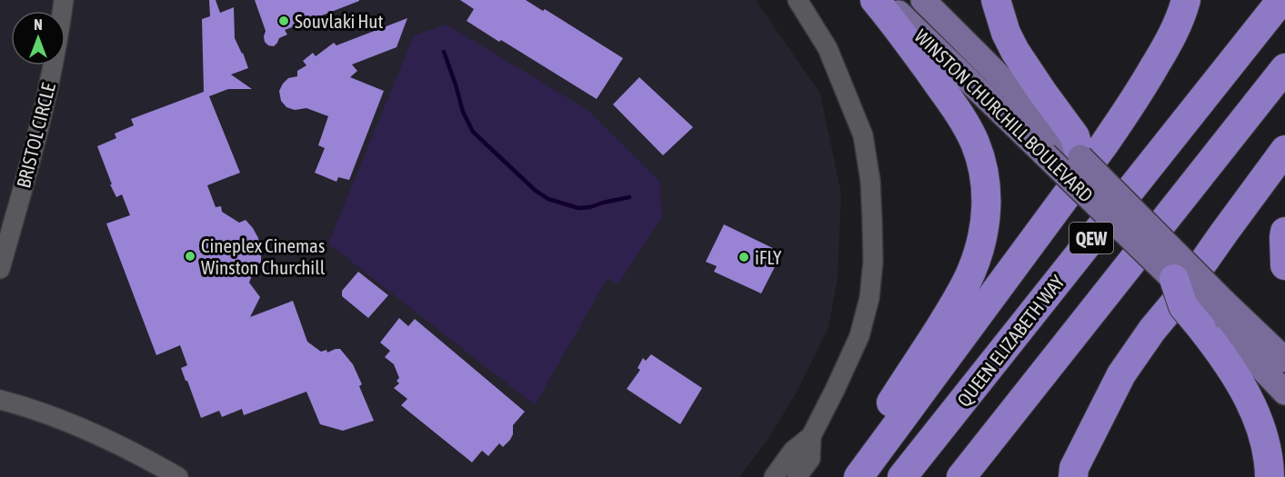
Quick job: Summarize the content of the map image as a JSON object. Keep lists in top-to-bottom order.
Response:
{
  "streets": {
    "highway": ["QEW", "QUEEN ELIZABETH WAY"],
    "main road": ["WINSTON CHURCHILL BOULEVARD"],
    "street": ["BRISTOL CIRCLE"]
  },
  "places": ["Souvlaki Hut", "Cineplex Cinemas Winston Churchill", "iFLY"],
  "north": "top"
}
